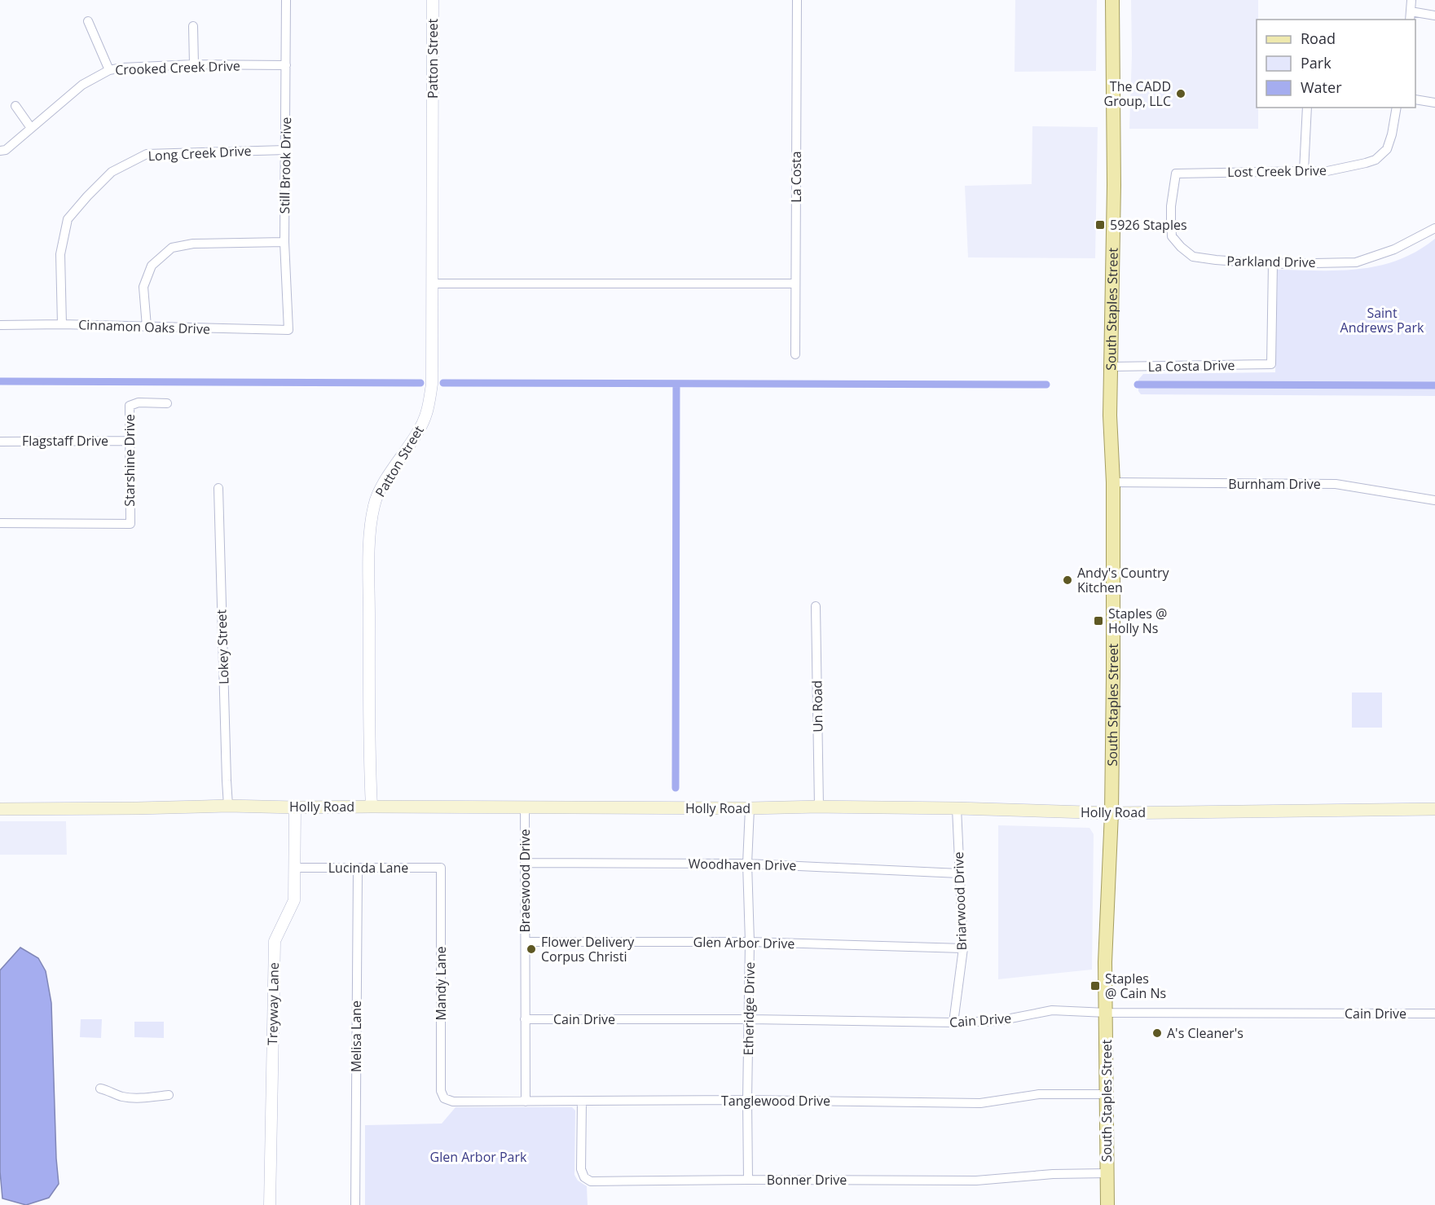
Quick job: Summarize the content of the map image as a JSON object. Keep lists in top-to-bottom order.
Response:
{
  "streets": {
    "main road": ["South Staples Street", "Holly Road"],
    "street": [
      "Patton Street",
      "Crooked Creek Drive",
      "Long Creek Drive",
      "Still Brook Drive",
      "Lost Creek Drive",
      "La Costa",
      "Parkland Drive",
      "Cinnamon Oaks Drive",
      "La Costa Drive",
      "Flagstaff Drive",
      "Starshine Drive",
      "Burnham Drive",
      "Lokey Street",
      "Un Road",
      "Woodhaven Drive",
      "Lucinda Lane",
      "Braeswood Drive",
      "Briarwood Drive",
      "Glen Arbor Drive",
      "Mandy Lane",
      "Treyway Lane",
      "Etheridge Drive",
      "Cain Drive",
      "Melisa Lane",
      "Tanglewood Drive",
      "Bonner Drive"
    ]
  },
  "crossings": [
    ["Patton Street", "Holly Road"],
    ["Crooked Creek Drive", "Still Brook Drive"],
    ["Long Creek Drive", "Still Brook Drive"],
    ["Long Creek Drive", "Cinnamon Oaks Drive"],
    ["Still Brook Drive", "Cinnamon Oaks Drive"],
    ["Lost Creek Drive", "Parkland Drive"],
    ["Parkland Drive", "La Costa Drive"],
    ["South Staples Street", "La Costa Drive"],
    ["South Staples Street", "Burnham Drive"],
    ["South Staples Street", "Holly Road"],
    ["South Staples Street", "Cain Drive"],
    ["South Staples Street", "Tanglewood Drive"],
    ["South Staples Street", "Bonner Drive"],
    ["Flagstaff Drive", "Starshine Drive"],
    ["Lokey Street", "Holly Road"],
    ["Un Road", "Holly Road"],
    ["Holly Road", "Braeswood Drive"],
    ["Holly Road", "Briarwood Drive"],
    ["Holly Road", "Treyway Lane"],
    ["Holly Road", "Etheridge Drive"],
    ["Woodhaven Drive", "Braeswood Drive"],
    ["Woodhaven Drive", "Briarwood Drive"],
    ["Woodhaven Drive", "Etheridge Drive"],
    ["Lucinda Lane", "Mandy Lane"],
    ["Lucinda Lane", "Treyway Lane"],
    ["Lucinda Lane", "Melisa Lane"],
    ["Braeswood Drive", "Glen Arbor Drive"],
    ["Braeswood Drive", "Cain Drive"],
    ["Braeswood Drive", "Tanglewood Drive"],
    ["Briarwood Drive", "Glen Arbor Drive"],
    ["Briarwood Drive", "Cain Drive"],
    ["Glen Arbor Drive", "Etheridge Drive"],
    ["Mandy Lane", "Tanglewood Drive"],
    ["Etheridge Drive", "Cain Drive"],
    ["Etheridge Drive", "Tanglewood Drive"],
    ["Etheridge Drive", "Bonner Drive"],
    ["Tanglewood Drive", "Bonner Drive"]
  ],
  "parks": ["Saint Andrews Park", "Glen Arbor Park"],
  "places": {
    "other": [
      "The CADD Group, LLC",
      "Andy's Country Kitchen",
      "Flower Delivery Corpus Christi",
      "A's Cleaner's"
    ],
    "transit": ["5926 Staples", "Staples @ Holly Ns", "Staples @ Cain Ns"]
  },
  "legend": ["Road", "Park", "Water"]
}
